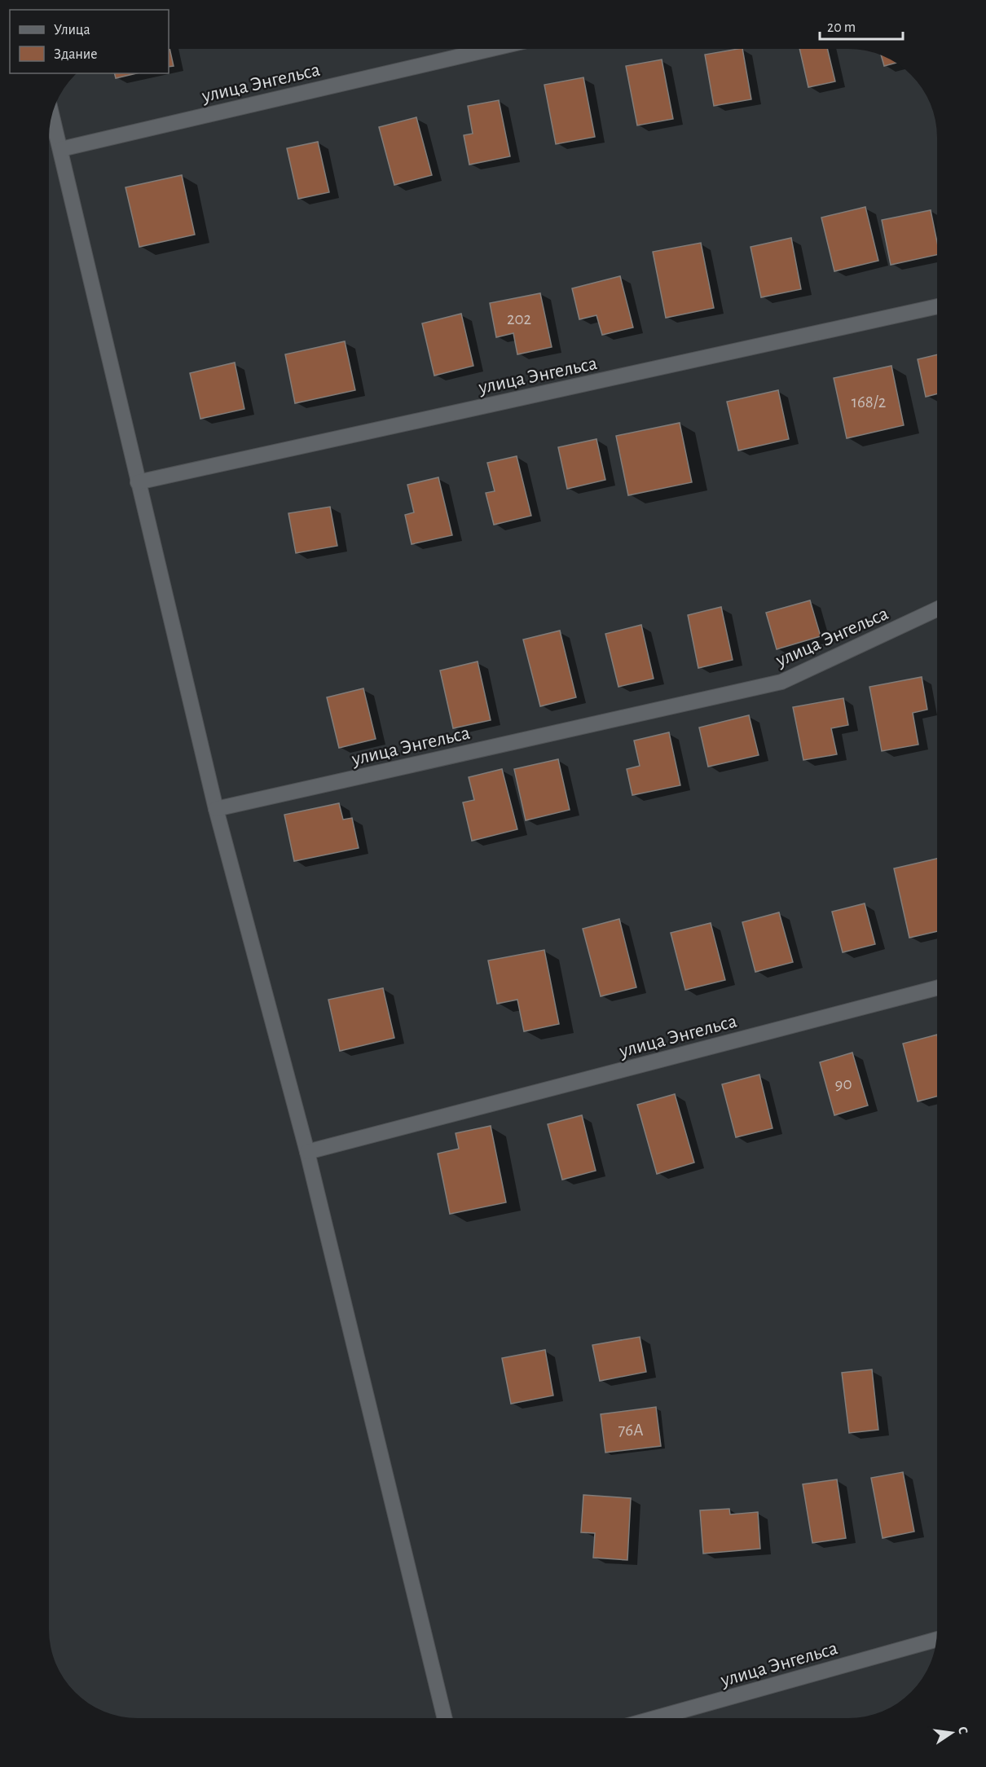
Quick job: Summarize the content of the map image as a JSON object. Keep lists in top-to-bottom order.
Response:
{
  "streets": {
    "street": ["улица Энгельса"]
  },
  "house_numbers": [
    "202",
    "168/2",
    "90",
    "76А"
  ],
  "legend": ["Улица", "Здание"],
  "scale_bar": "20 m",
  "north": "right"
}
